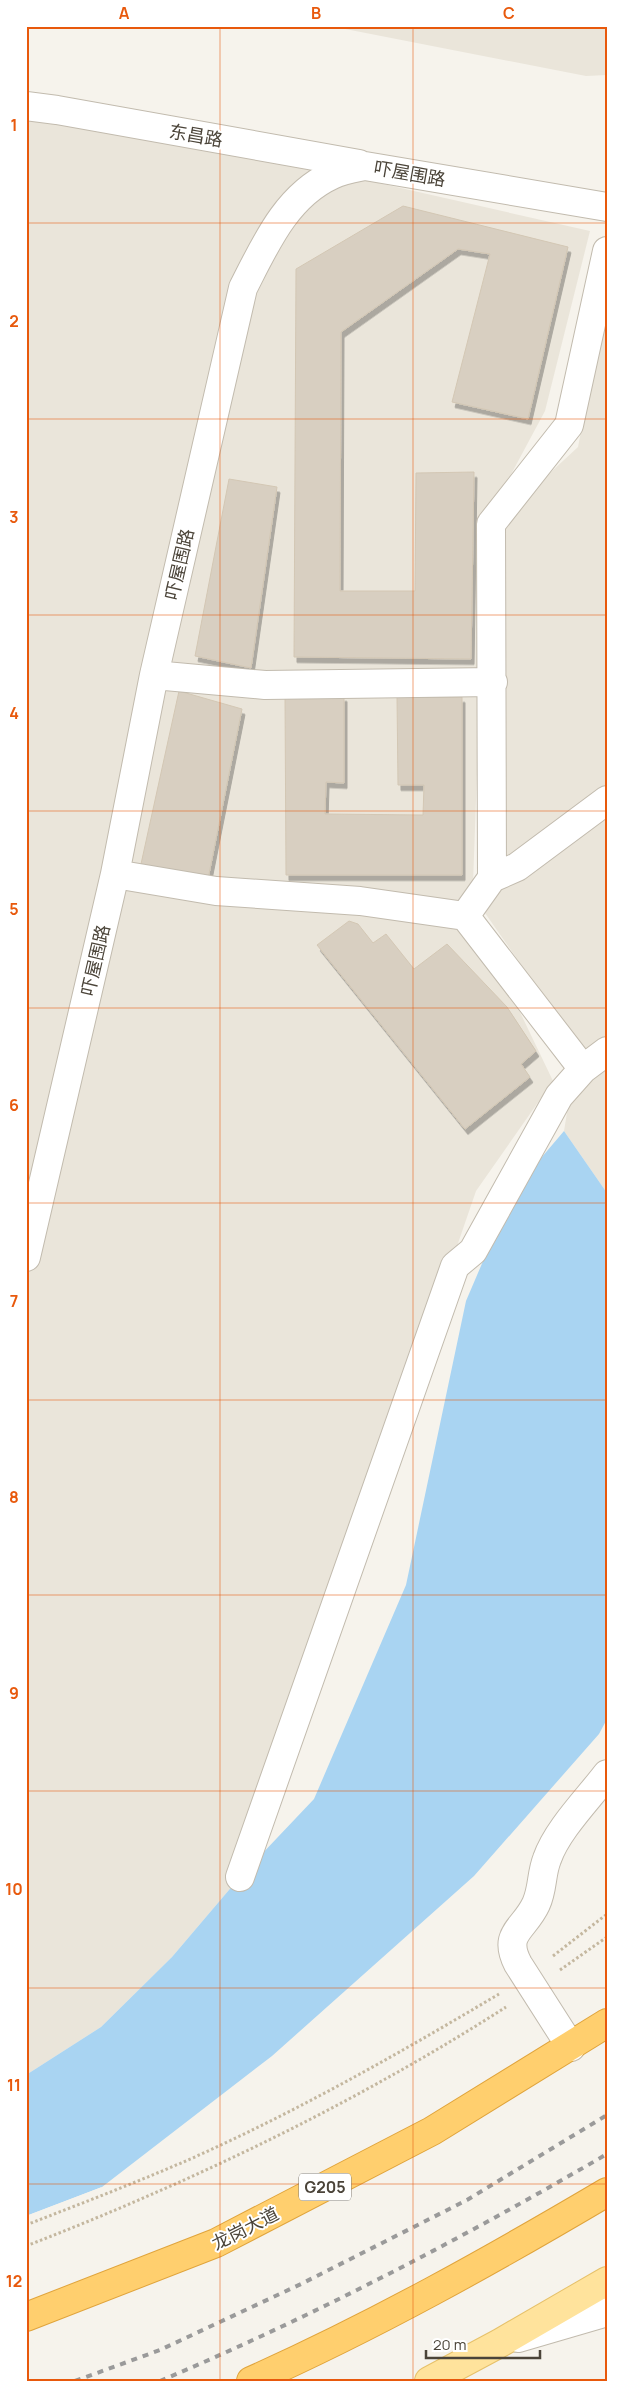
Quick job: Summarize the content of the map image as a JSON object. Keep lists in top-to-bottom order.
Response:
{
  "streets": {
    "highway": ["G205", "龙岗大道"],
    "street": ["东昌路", "吓屋围路"]
  },
  "crossings": [
    ["东昌路", "吓屋围路"]
  ],
  "scale_bar": "20 m",
  "grid": {
    "columns": ["A", "B", "C"],
    "rows": [
      "1",
      "2",
      "3",
      "4",
      "5",
      "6",
      "7",
      "8",
      "9",
      "10",
      "11",
      "12"
    ]
  }
}
